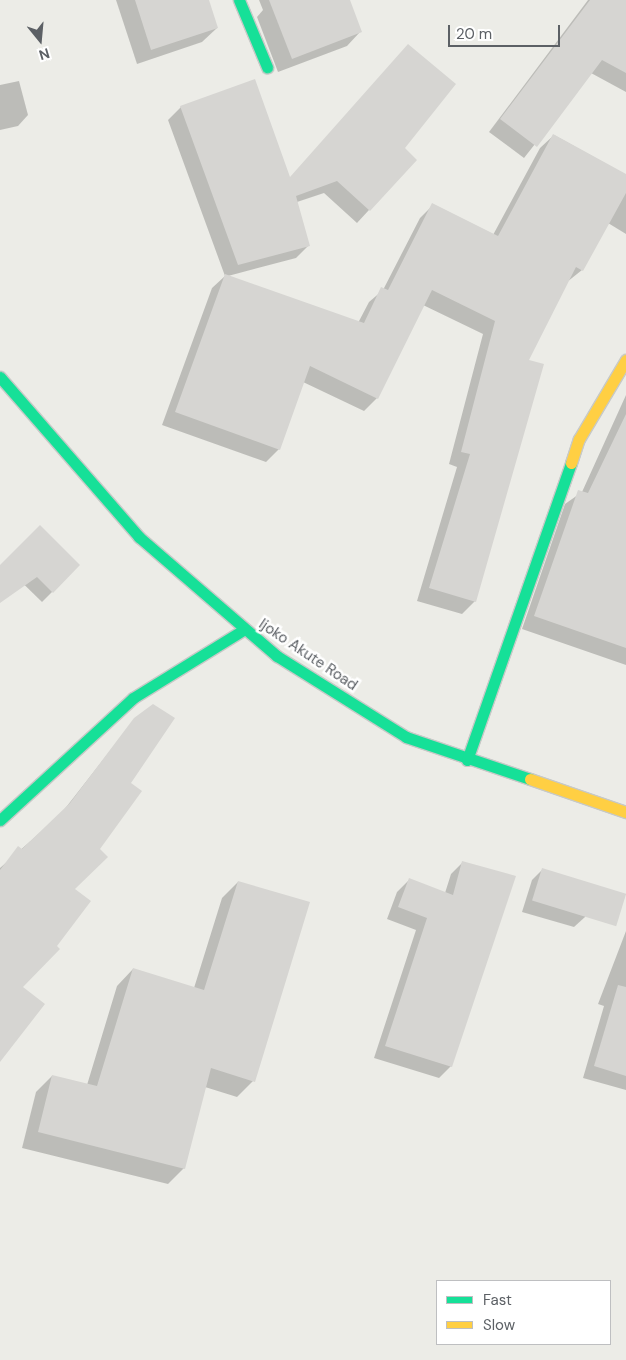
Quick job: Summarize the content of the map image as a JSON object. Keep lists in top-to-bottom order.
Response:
{
  "streets": {
    "street": ["Ijoko Akute Road"]
  },
  "legend": ["Fast", "Slow"],
  "scale_bar": "20 m",
  "north": "bottom"
}
